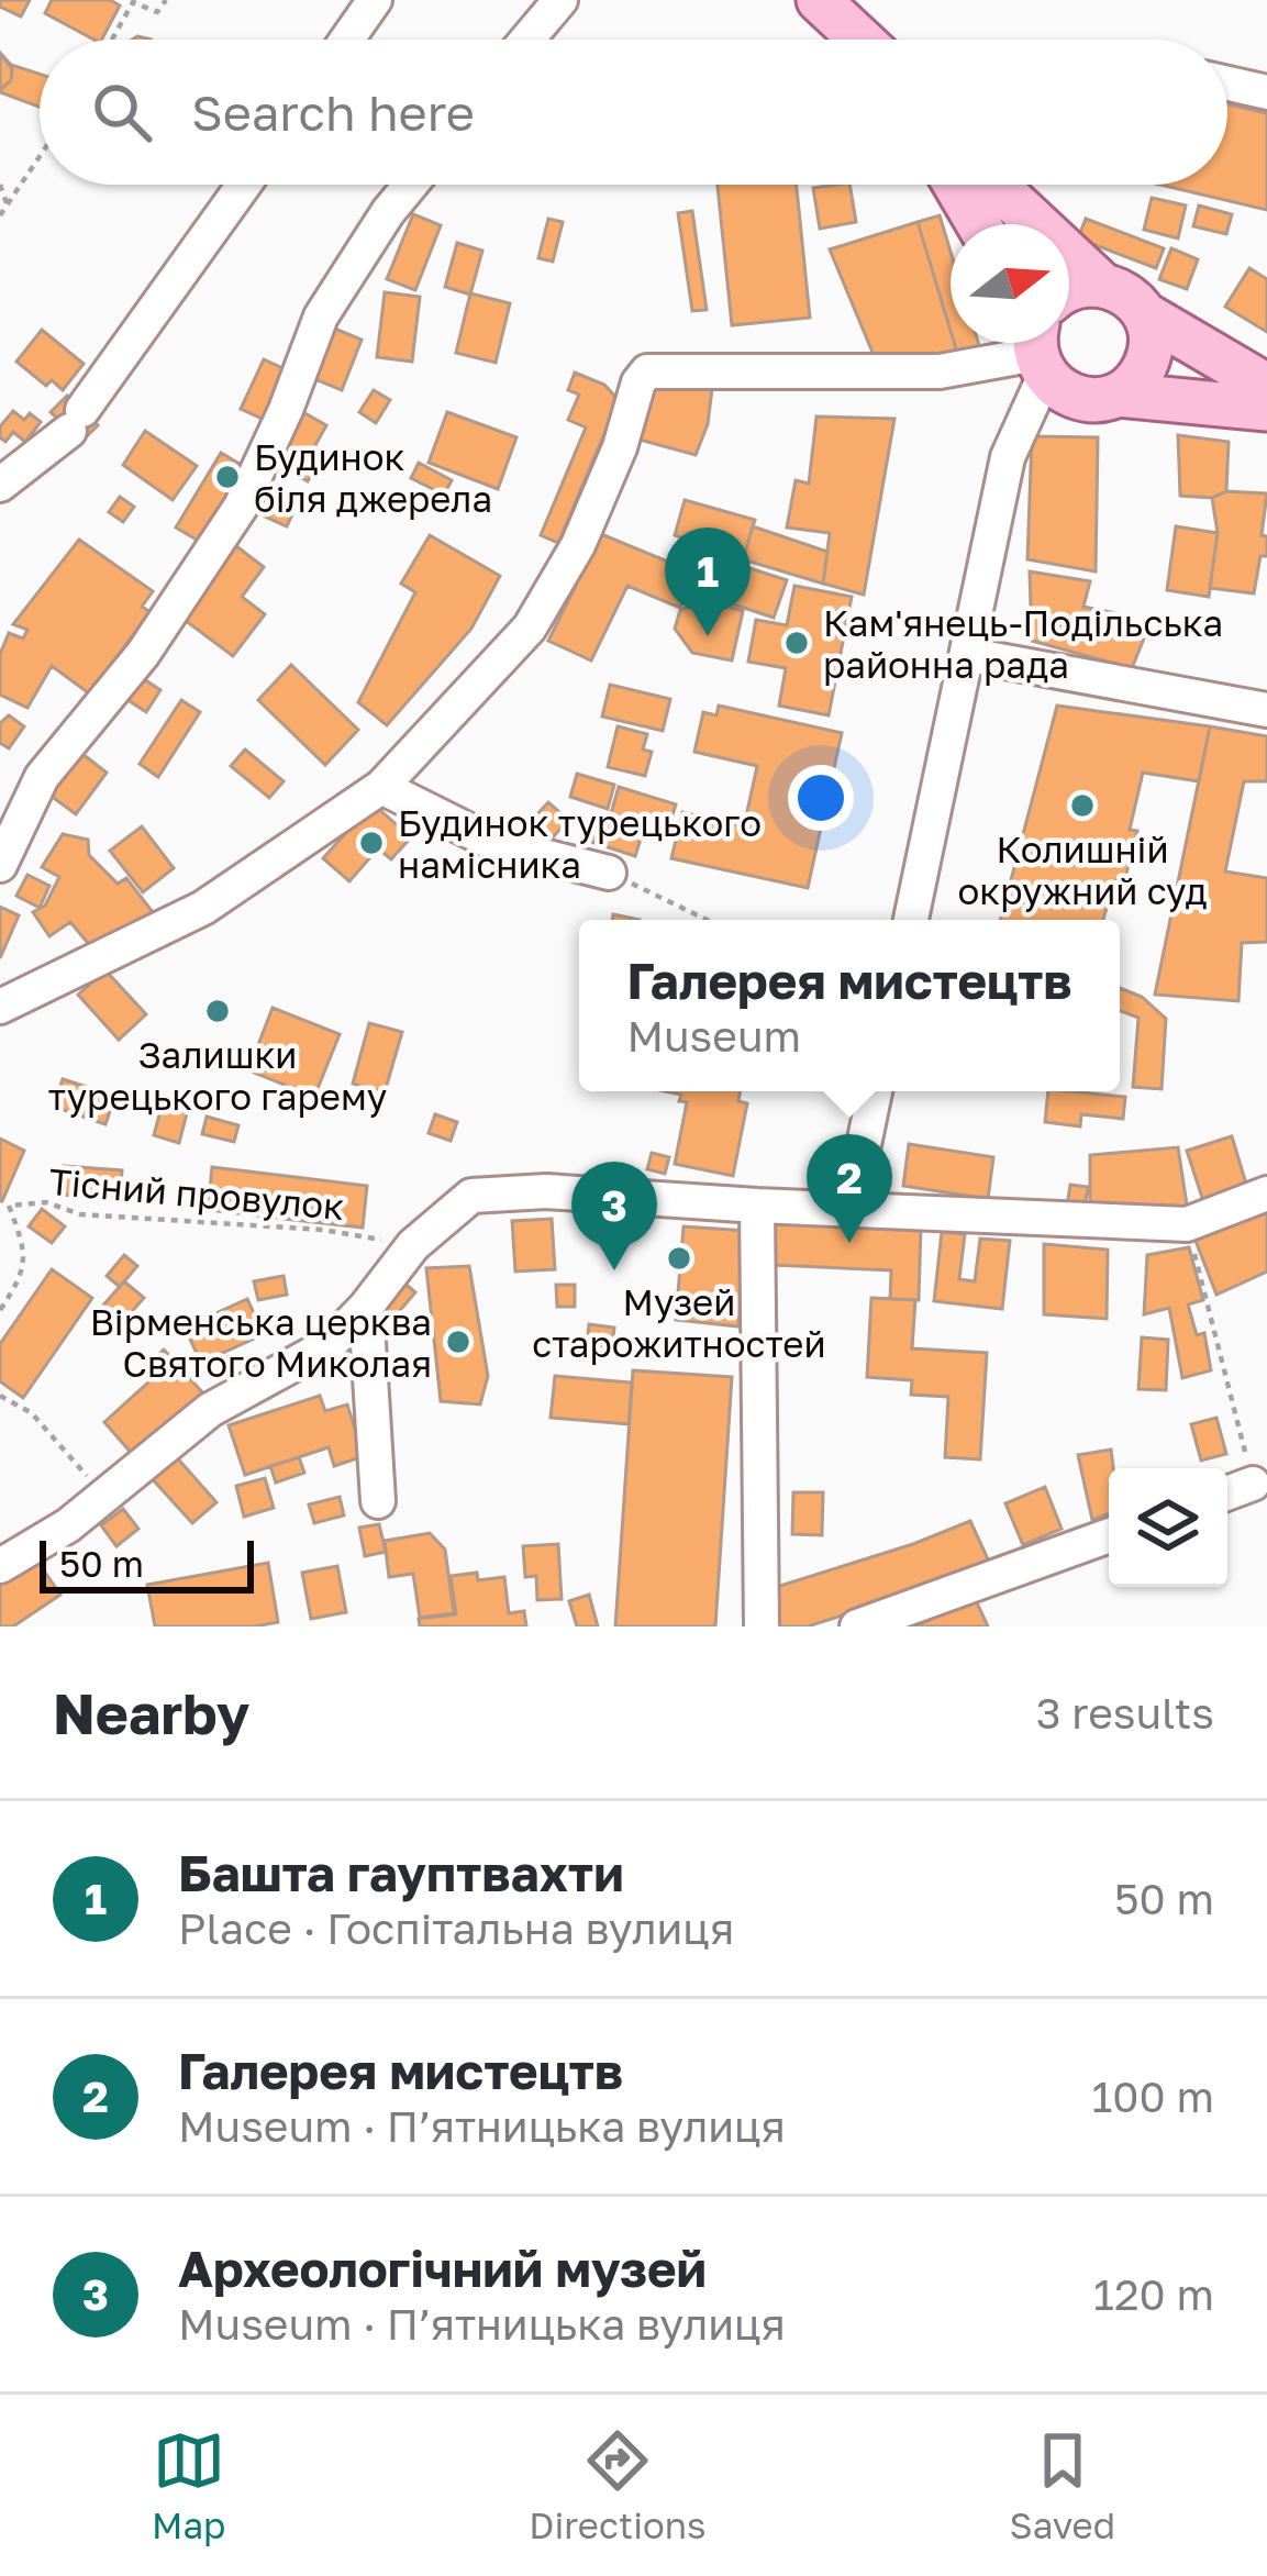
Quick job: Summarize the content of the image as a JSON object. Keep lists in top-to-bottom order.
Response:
{
  "streets": {
    "path": ["Тісний провулок"]
  },
  "places": [
    "Будинок біля джерела",
    "Кам'янець-Подільська районна рада",
    "Колишній окружний суд",
    "Будинок турецького намісника",
    "Залишки турецького гарему",
    "Музей старожитностей",
    "Вірменська церква Святого Миколая"
  ],
  "scale_bar": "50 m",
  "north": "right",
  "page": {
    "search": "Search here",
    "pins": ["1", "2", "3"],
    "popup": ["Галерея мистецтв", "Museum"],
    "scale": "50 m",
    "heading": ["Nearby", "3 results"],
    "list": [
      {
        "mark": "1",
        "name": "Башта гауптвахти",
        "note": "Place · Госпітальна вулиця",
        "value": "50 m"
      },
      {
        "mark": "2",
        "name": "Галерея мистецтв",
        "note": "Museum · Пʼятницька вулиця",
        "value": "100 m"
      },
      {
        "mark": "3",
        "name": "Археологічний музей",
        "note": "Museum · Пʼятницька вулиця",
        "value": "120 m"
      }
    ],
    "nav": ["Map", "Directions", "Saved"]
  }
}
